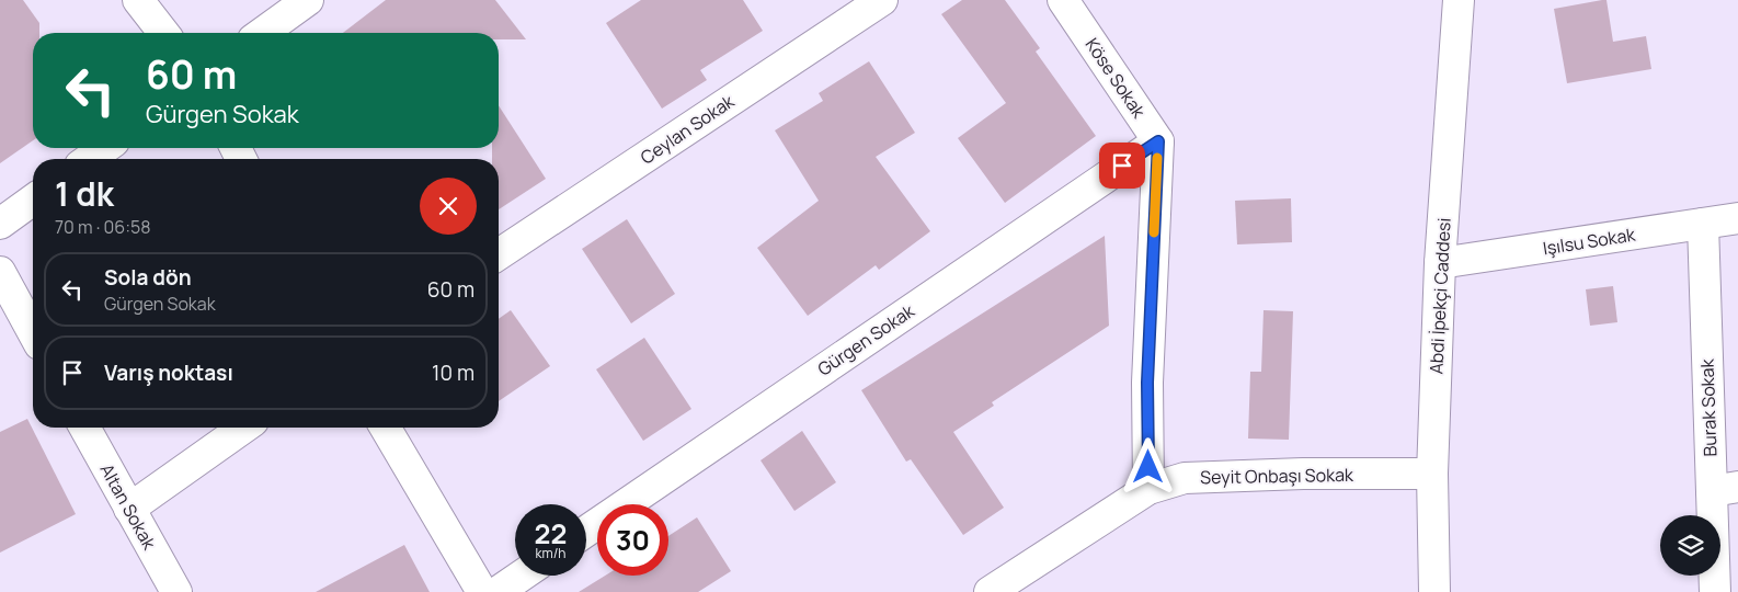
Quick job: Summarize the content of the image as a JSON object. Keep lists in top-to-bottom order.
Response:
{
  "streets": {
    "street": [
      "Köse Sokak",
      "Ceylan Sokak",
      "Işılsu Sokak",
      "Abdi İpekçi Caddesi",
      "Gürgen Sokak",
      "Burak Sokak",
      "Seyit Onbaşı Sokak",
      "Altan Sokak"
    ]
  },
  "crossings": [
    ["Köse Sokak", "Gürgen Sokak"],
    ["Işılsu Sokak", "Abdi İpekçi Caddesi"],
    ["Işılsu Sokak", "Burak Sokak"],
    ["Abdi İpekçi Caddesi", "Seyit Onbaşı Sokak"]
  ],
  "page": {
    "turn": ["60 m", "Gürgen Sokak"],
    "heading": ["1 dk", "70 m · 06:58"],
    "list": [
      {
        "name": "Sola dön",
        "note": "Gürgen Sokak",
        "value": "60 m"
      },
      {
        "name": "Varış noktası",
        "value": "10 m"
      }
    ],
    "speed": "22 km/h",
    "limit": "30"
  }
}
